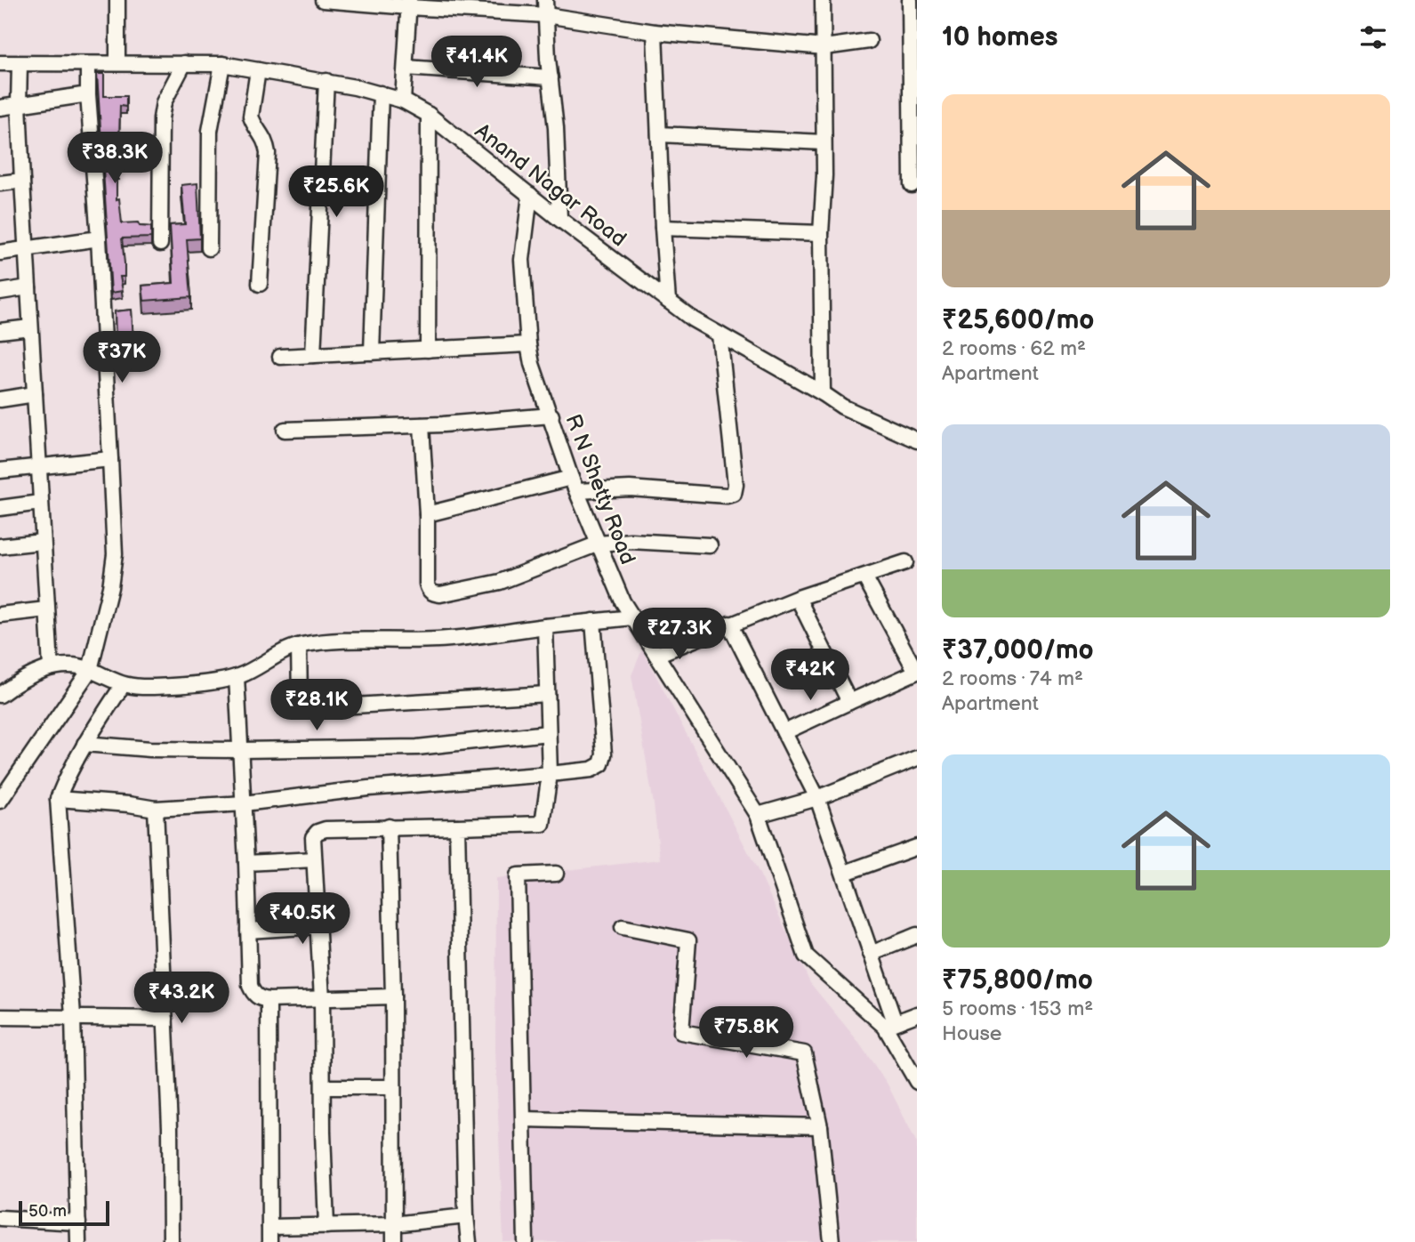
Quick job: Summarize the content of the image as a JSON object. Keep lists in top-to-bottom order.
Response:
{
  "streets": {
    "street": ["Anand Nagar Road", "R N Shetty Road"]
  },
  "crossings": [
    ["Anand Nagar Road", "R N Shetty Road"]
  ],
  "scale_bar": "50 m",
  "page": {
    "heading": "10 homes",
    "price": [
      "₹41.4K",
      "₹38.3K",
      "₹25.6K",
      "₹37K",
      "₹27.3K",
      "₹42K",
      "₹28.1K",
      "₹40.5K",
      "₹43.2K",
      "₹75.8K"
    ],
    "list": [
      {
        "name": "₹25,600/mo",
        "note": "2 rooms · 62 m² · Apartment"
      },
      {
        "name": "₹37,000/mo",
        "note": "2 rooms · 74 m² · Apartment"
      },
      {
        "name": "₹75,800/mo",
        "note": "5 rooms · 153 m² · House"
      }
    ],
    "scale": "50 m"
  }
}
